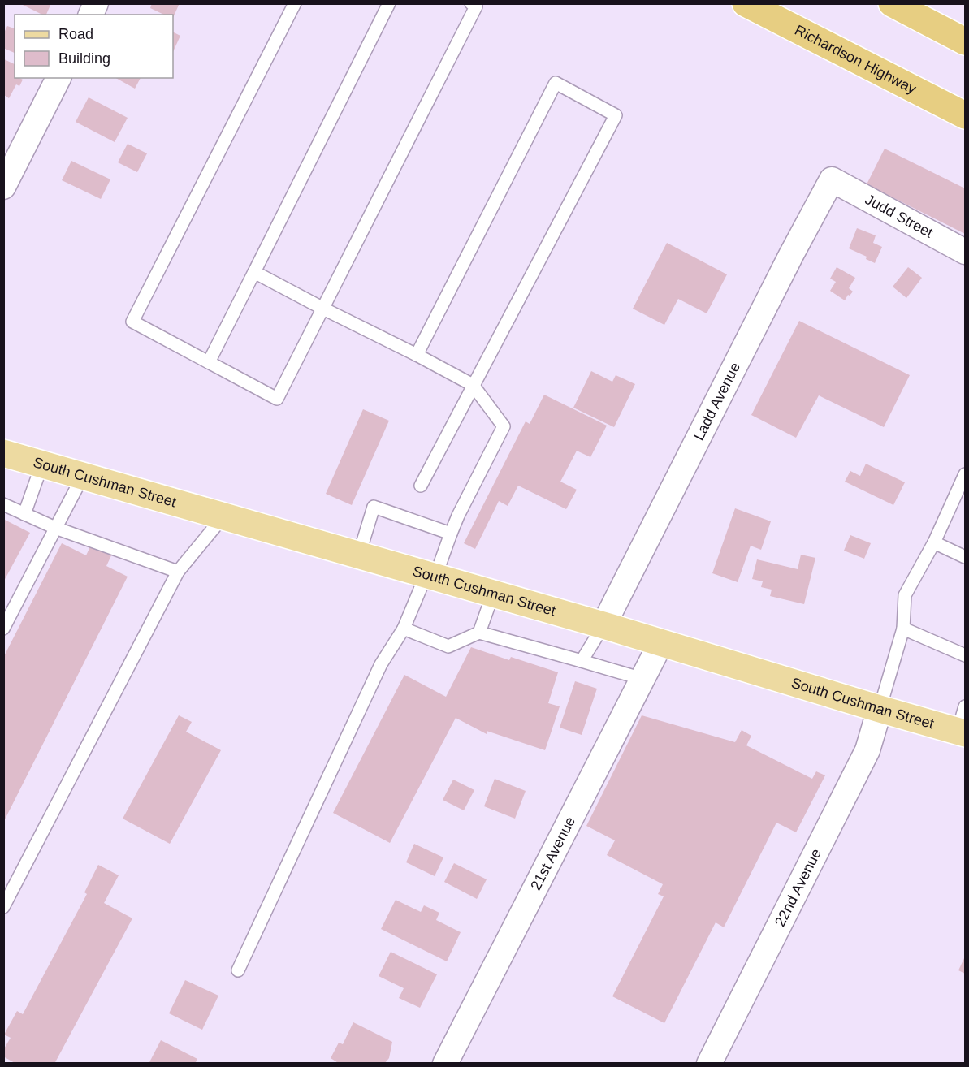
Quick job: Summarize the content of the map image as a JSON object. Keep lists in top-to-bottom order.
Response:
{
  "streets": {
    "highway": ["Richardson Highway"],
    "main road": ["South Cushman Street"],
    "street": [
      "Judd Street",
      "Ladd Avenue",
      "21st Avenue",
      "22nd Avenue"
    ]
  },
  "crossings": [
    ["Judd Street", "Ladd Avenue"],
    ["Ladd Avenue", "South Cushman Street"],
    ["South Cushman Street", "21st Avenue"],
    ["South Cushman Street", "22nd Avenue"]
  ],
  "legend": ["Road", "Building"]
}
